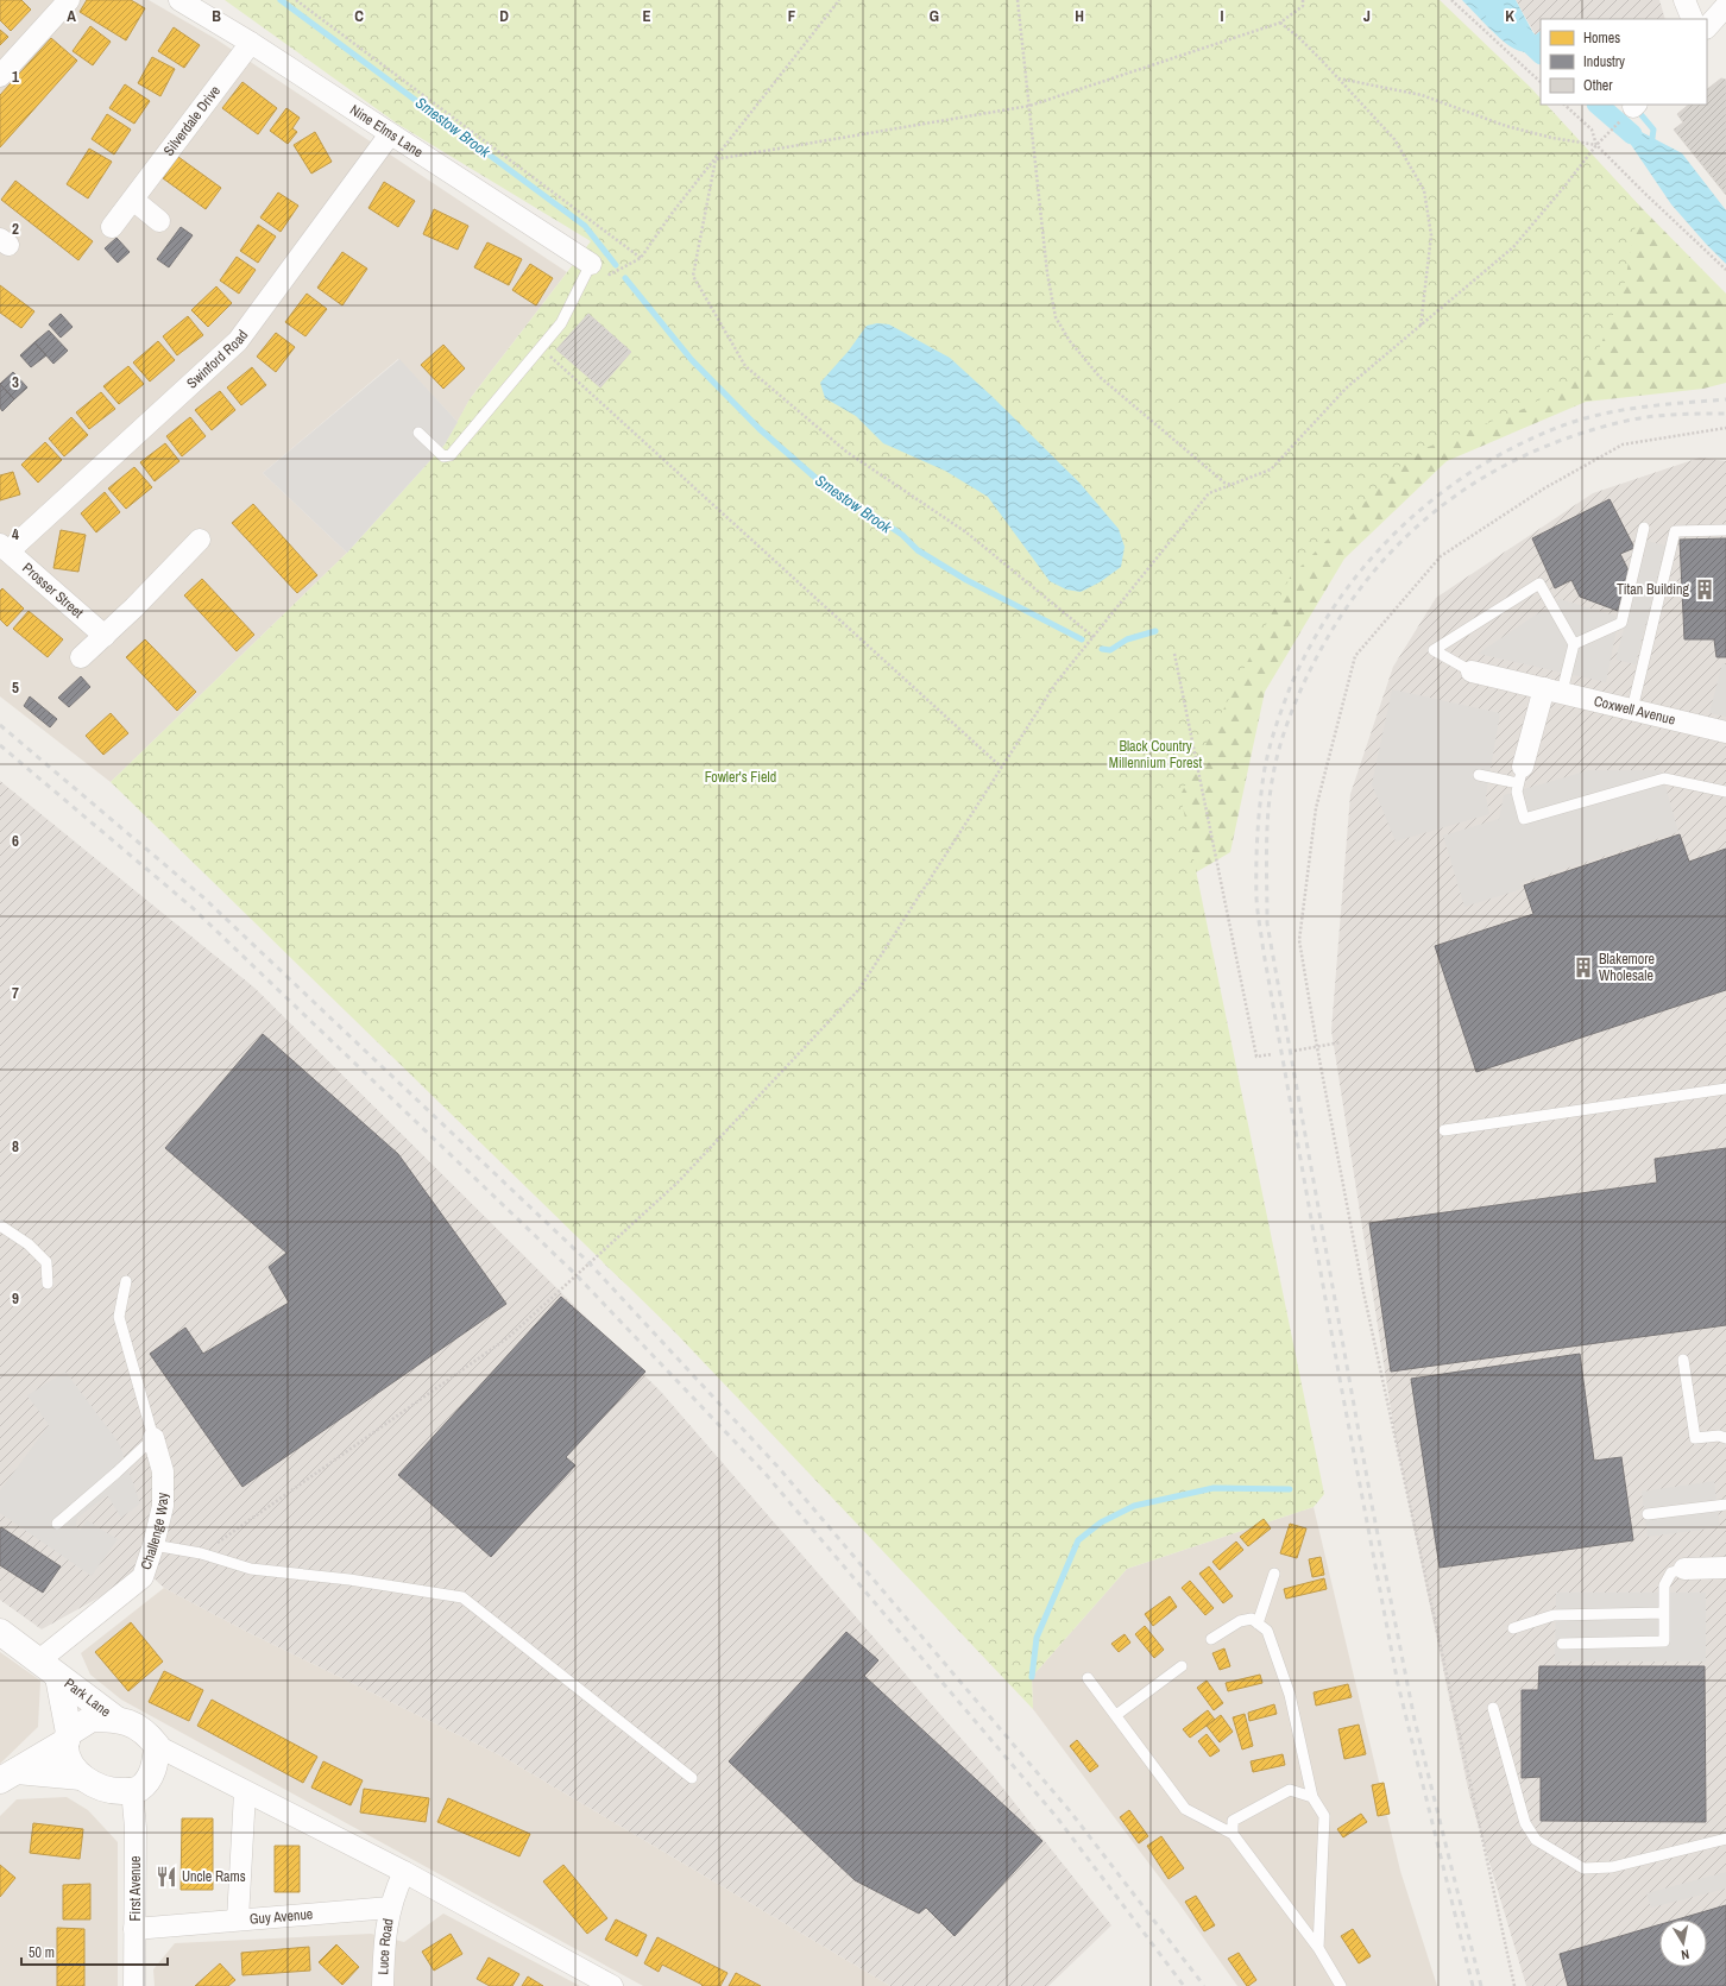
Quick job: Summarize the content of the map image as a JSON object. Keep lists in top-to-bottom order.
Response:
{
  "streets": {
    "street": [
      "Silverdale Drive",
      "Nine Elms Lane",
      "Swinford Road",
      "Prosser Street",
      "Coxwell Avenue",
      "Challenge Way",
      "Park Lane",
      "First Avenue",
      "Guy Avenue",
      "Luce Road"
    ]
  },
  "crossings": [
    ["Silverdale Drive", "Nine Elms Lane"],
    ["Nine Elms Lane", "Swinford Road"],
    ["Swinford Road", "Prosser Street"],
    ["Challenge Way", "Park Lane"],
    ["Park Lane", "First Avenue"],
    ["First Avenue", "Guy Avenue"],
    ["Guy Avenue", "Luce Road"]
  ],
  "water": ["Smestow Brook"],
  "parks": ["Black Country Millennium Forest", "Fowler's Field"],
  "places": {
    "building": ["Titan Building", "Blakemore Wholesale"],
    "restaurant": ["Uncle Rams"]
  },
  "legend": ["Homes", "Industry", "Other"],
  "scale_bar": "50 m",
  "north": "bottom",
  "grid": {
    "columns": [
      "A",
      "B",
      "C",
      "D",
      "E",
      "F",
      "G",
      "H",
      "I",
      "J",
      "K"
    ],
    "rows": [
      "1",
      "2",
      "3",
      "4",
      "5",
      "6",
      "7",
      "8",
      "9"
    ]
  }
}
